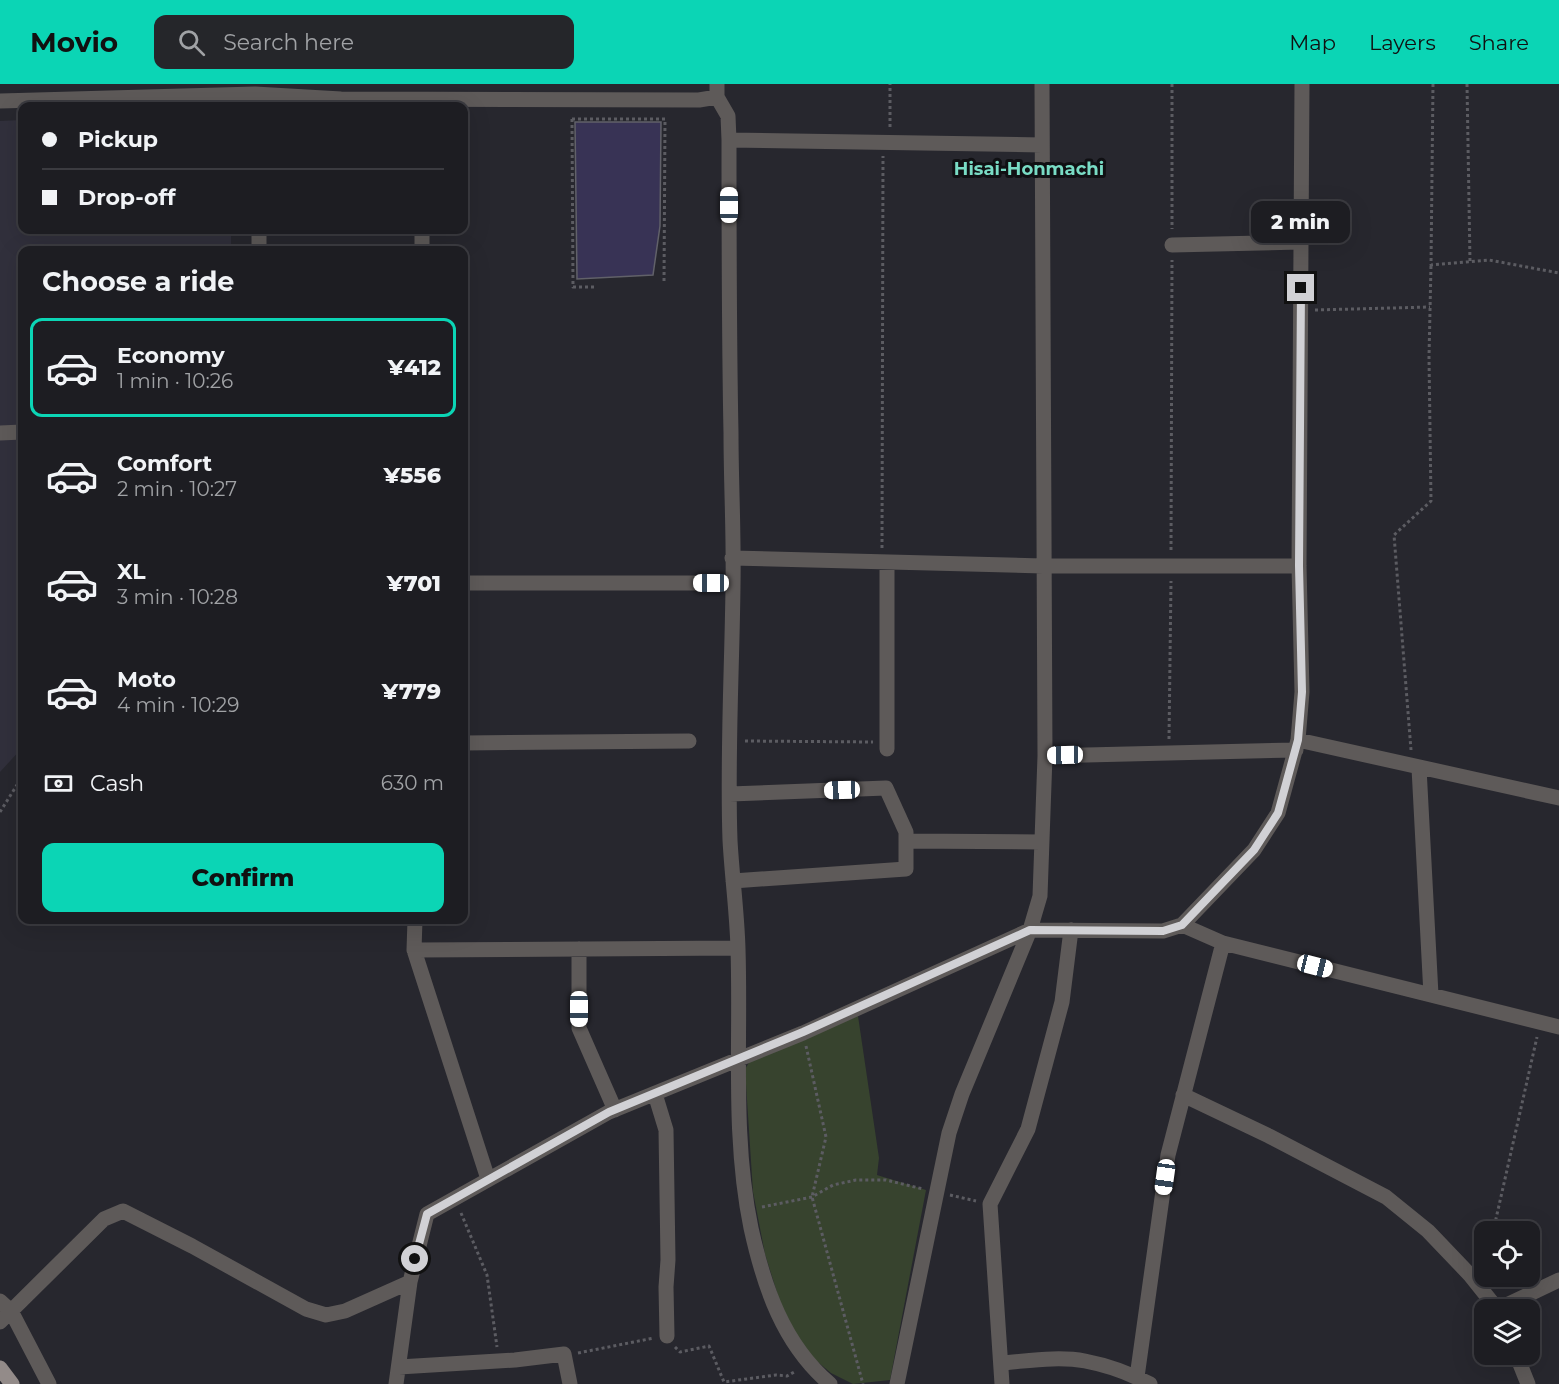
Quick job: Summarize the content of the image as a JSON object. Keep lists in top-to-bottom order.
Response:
{
  "districts": ["Hisai-Honmachi"],
  "page": {
    "header": "Movio",
    "search": "Search here",
    "nav": ["Map", "Layers", "Share"],
    "banner": ["Pickup", "Drop-off"],
    "bubble": "2 min",
    "heading": "Choose a ride",
    "list": [
      {
        "name": "Economy",
        "note": "1 min · 10:26",
        "value": "¥412"
      },
      {
        "name": "Comfort",
        "note": "2 min · 10:27",
        "value": "¥556"
      },
      {
        "name": "XL",
        "note": "3 min · 10:28",
        "value": "¥701"
      },
      {
        "name": "Moto",
        "note": "4 min · 10:29",
        "value": "¥779"
      }
    ],
    "pay": ["Cash", "630 m"],
    "buttons": "Confirm"
  }
}
